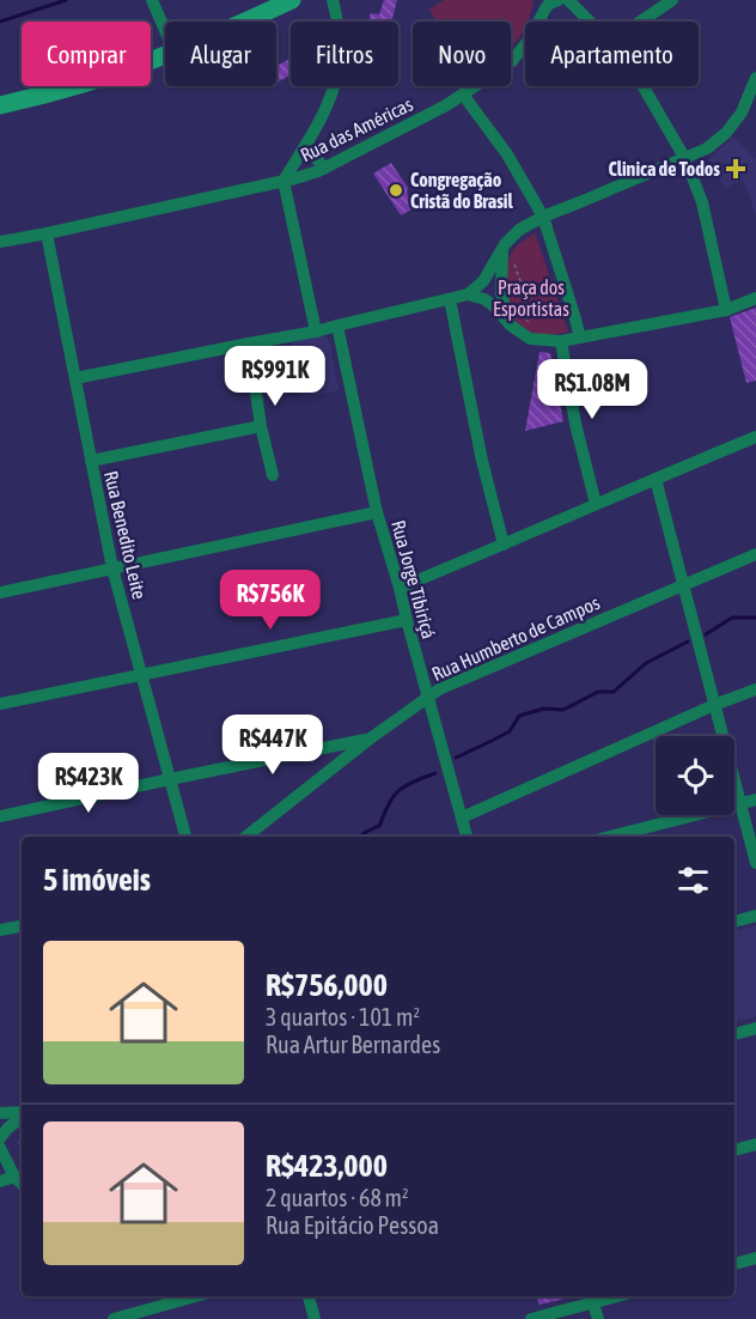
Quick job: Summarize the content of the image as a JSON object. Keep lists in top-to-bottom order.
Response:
{
  "streets": {
    "street": [
      "Rua das Américas",
      "Rua Benedito Leite",
      "Rua Jorge Tibiriçá",
      "Rua Humberto de Campos"
    ]
  },
  "crossings": [
    ["Rua das Américas", "Rua Benedito Leite"],
    ["Rua Jorge Tibiriçá", "Rua Humberto de Campos"]
  ],
  "parks": ["Praça dos Esportistas"],
  "places": {
    "health": ["Clinica de Todos"],
    "other": ["Congregação Cristã do Brasil"]
  },
  "page": {
    "chip": [
      "Comprar",
      "Alugar",
      "Filtros",
      "Novo",
      "Apartamento"
    ],
    "price": [
      "R$991K",
      "R$1.08M",
      "R$756K",
      "R$447K",
      "R$423K"
    ],
    "heading": "5 imóveis",
    "list": [
      {
        "name": "R$756,000",
        "note": "3 quartos · 101 m² · Rua Artur Bernardes"
      },
      {
        "name": "R$423,000",
        "note": "2 quartos · 68 m² · Rua Epitácio Pessoa"
      }
    ]
  }
}
